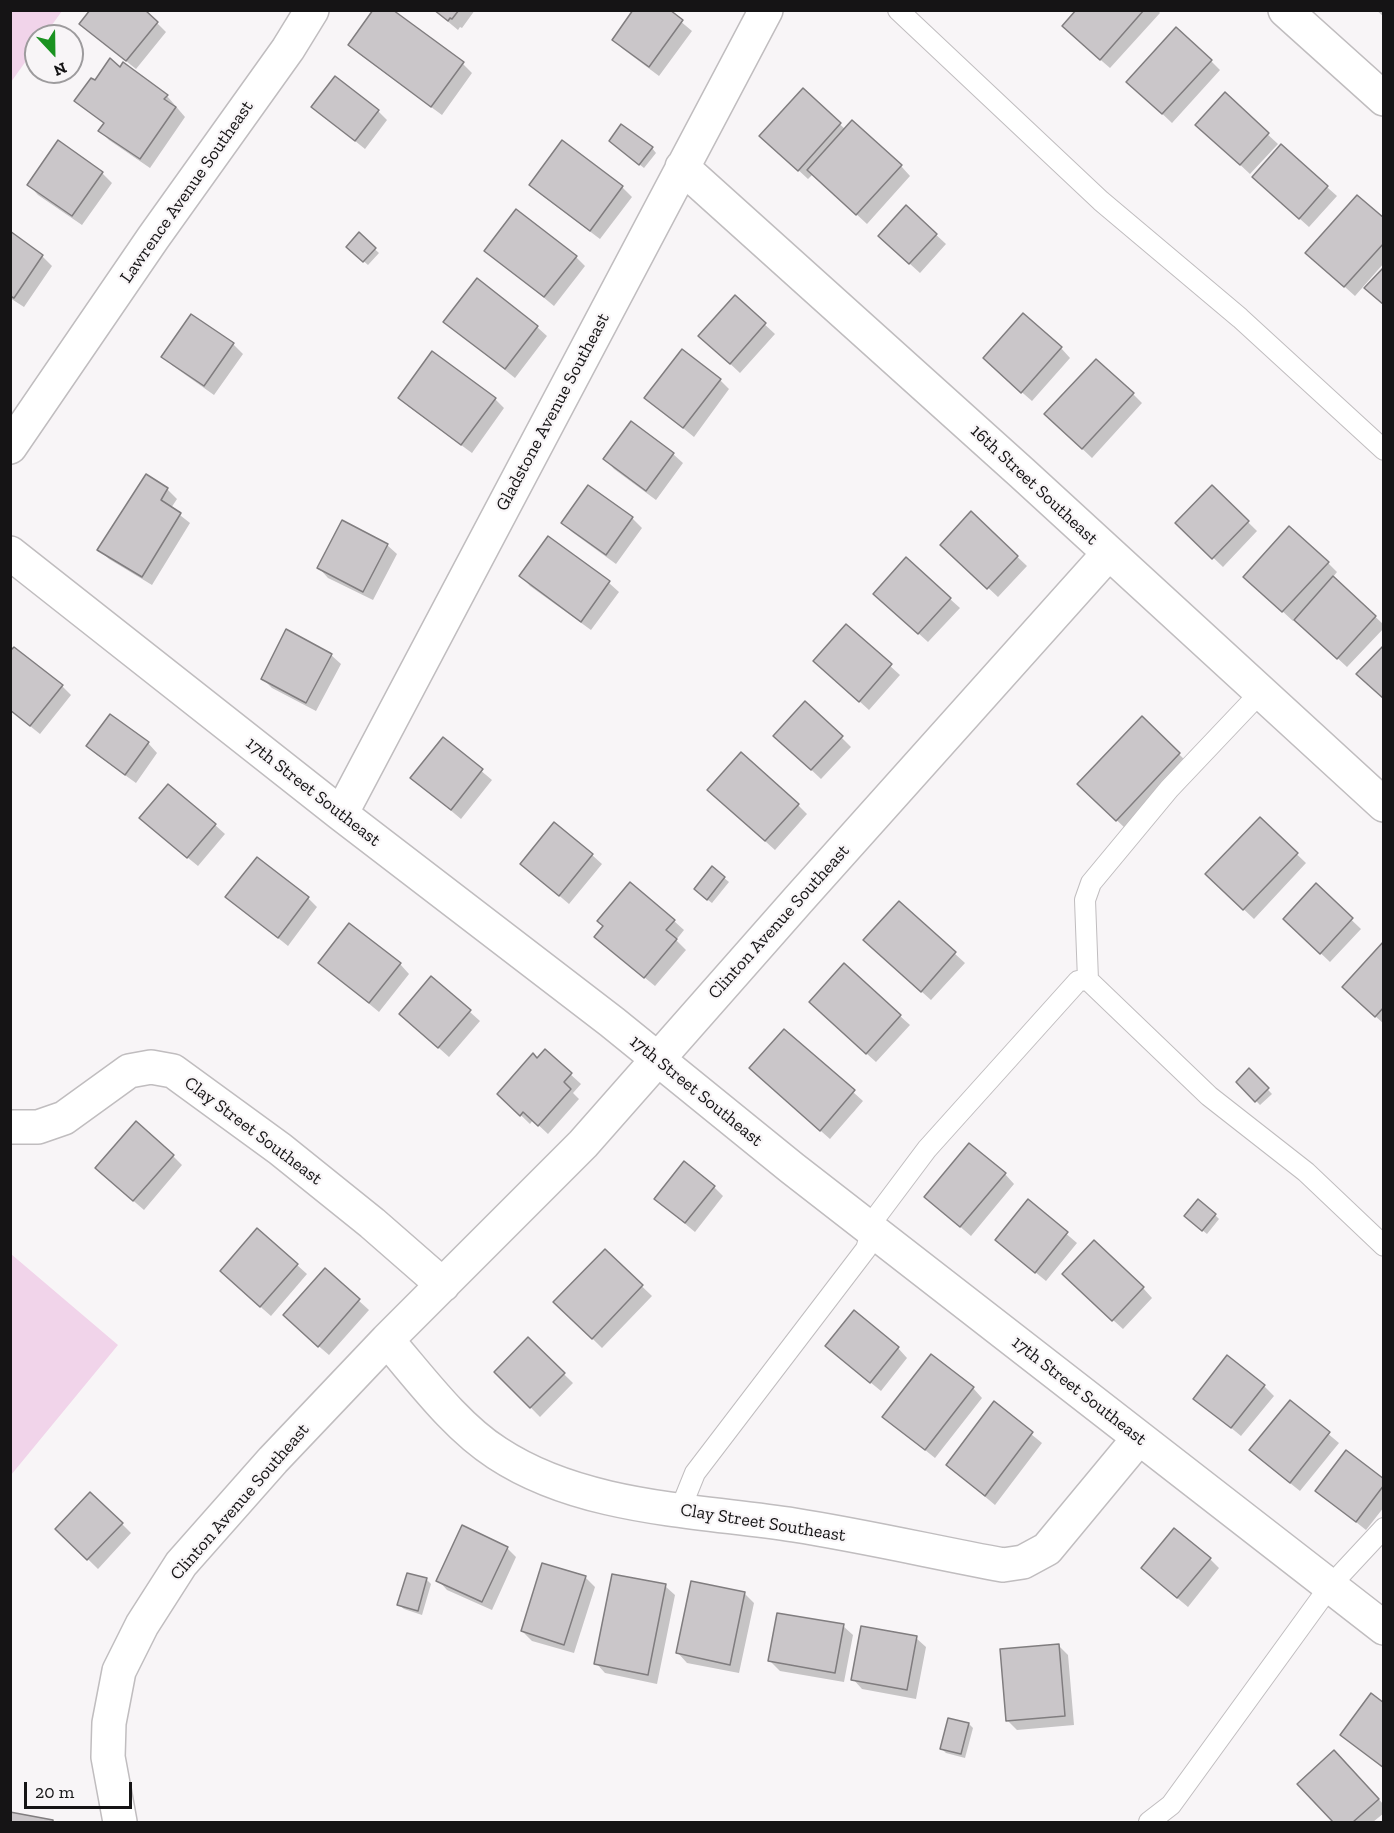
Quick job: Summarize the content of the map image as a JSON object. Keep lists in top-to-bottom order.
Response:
{
  "streets": {
    "street": [
      "Lawrence Avenue Southeast",
      "Gladstone Avenue Southeast",
      "16th Street Southeast",
      "17th Street Southeast",
      "Clinton Avenue Southeast",
      "Clay Street Southeast"
    ]
  },
  "crossings": [
    ["Gladstone Avenue Southeast", "16th Street Southeast"],
    ["Gladstone Avenue Southeast", "17th Street Southeast"],
    ["16th Street Southeast", "Clinton Avenue Southeast"],
    ["17th Street Southeast", "Clinton Avenue Southeast"],
    ["17th Street Southeast", "Clay Street Southeast"],
    ["Clinton Avenue Southeast", "Clay Street Southeast"]
  ],
  "scale_bar": "20 m",
  "north": "bottom"
}
